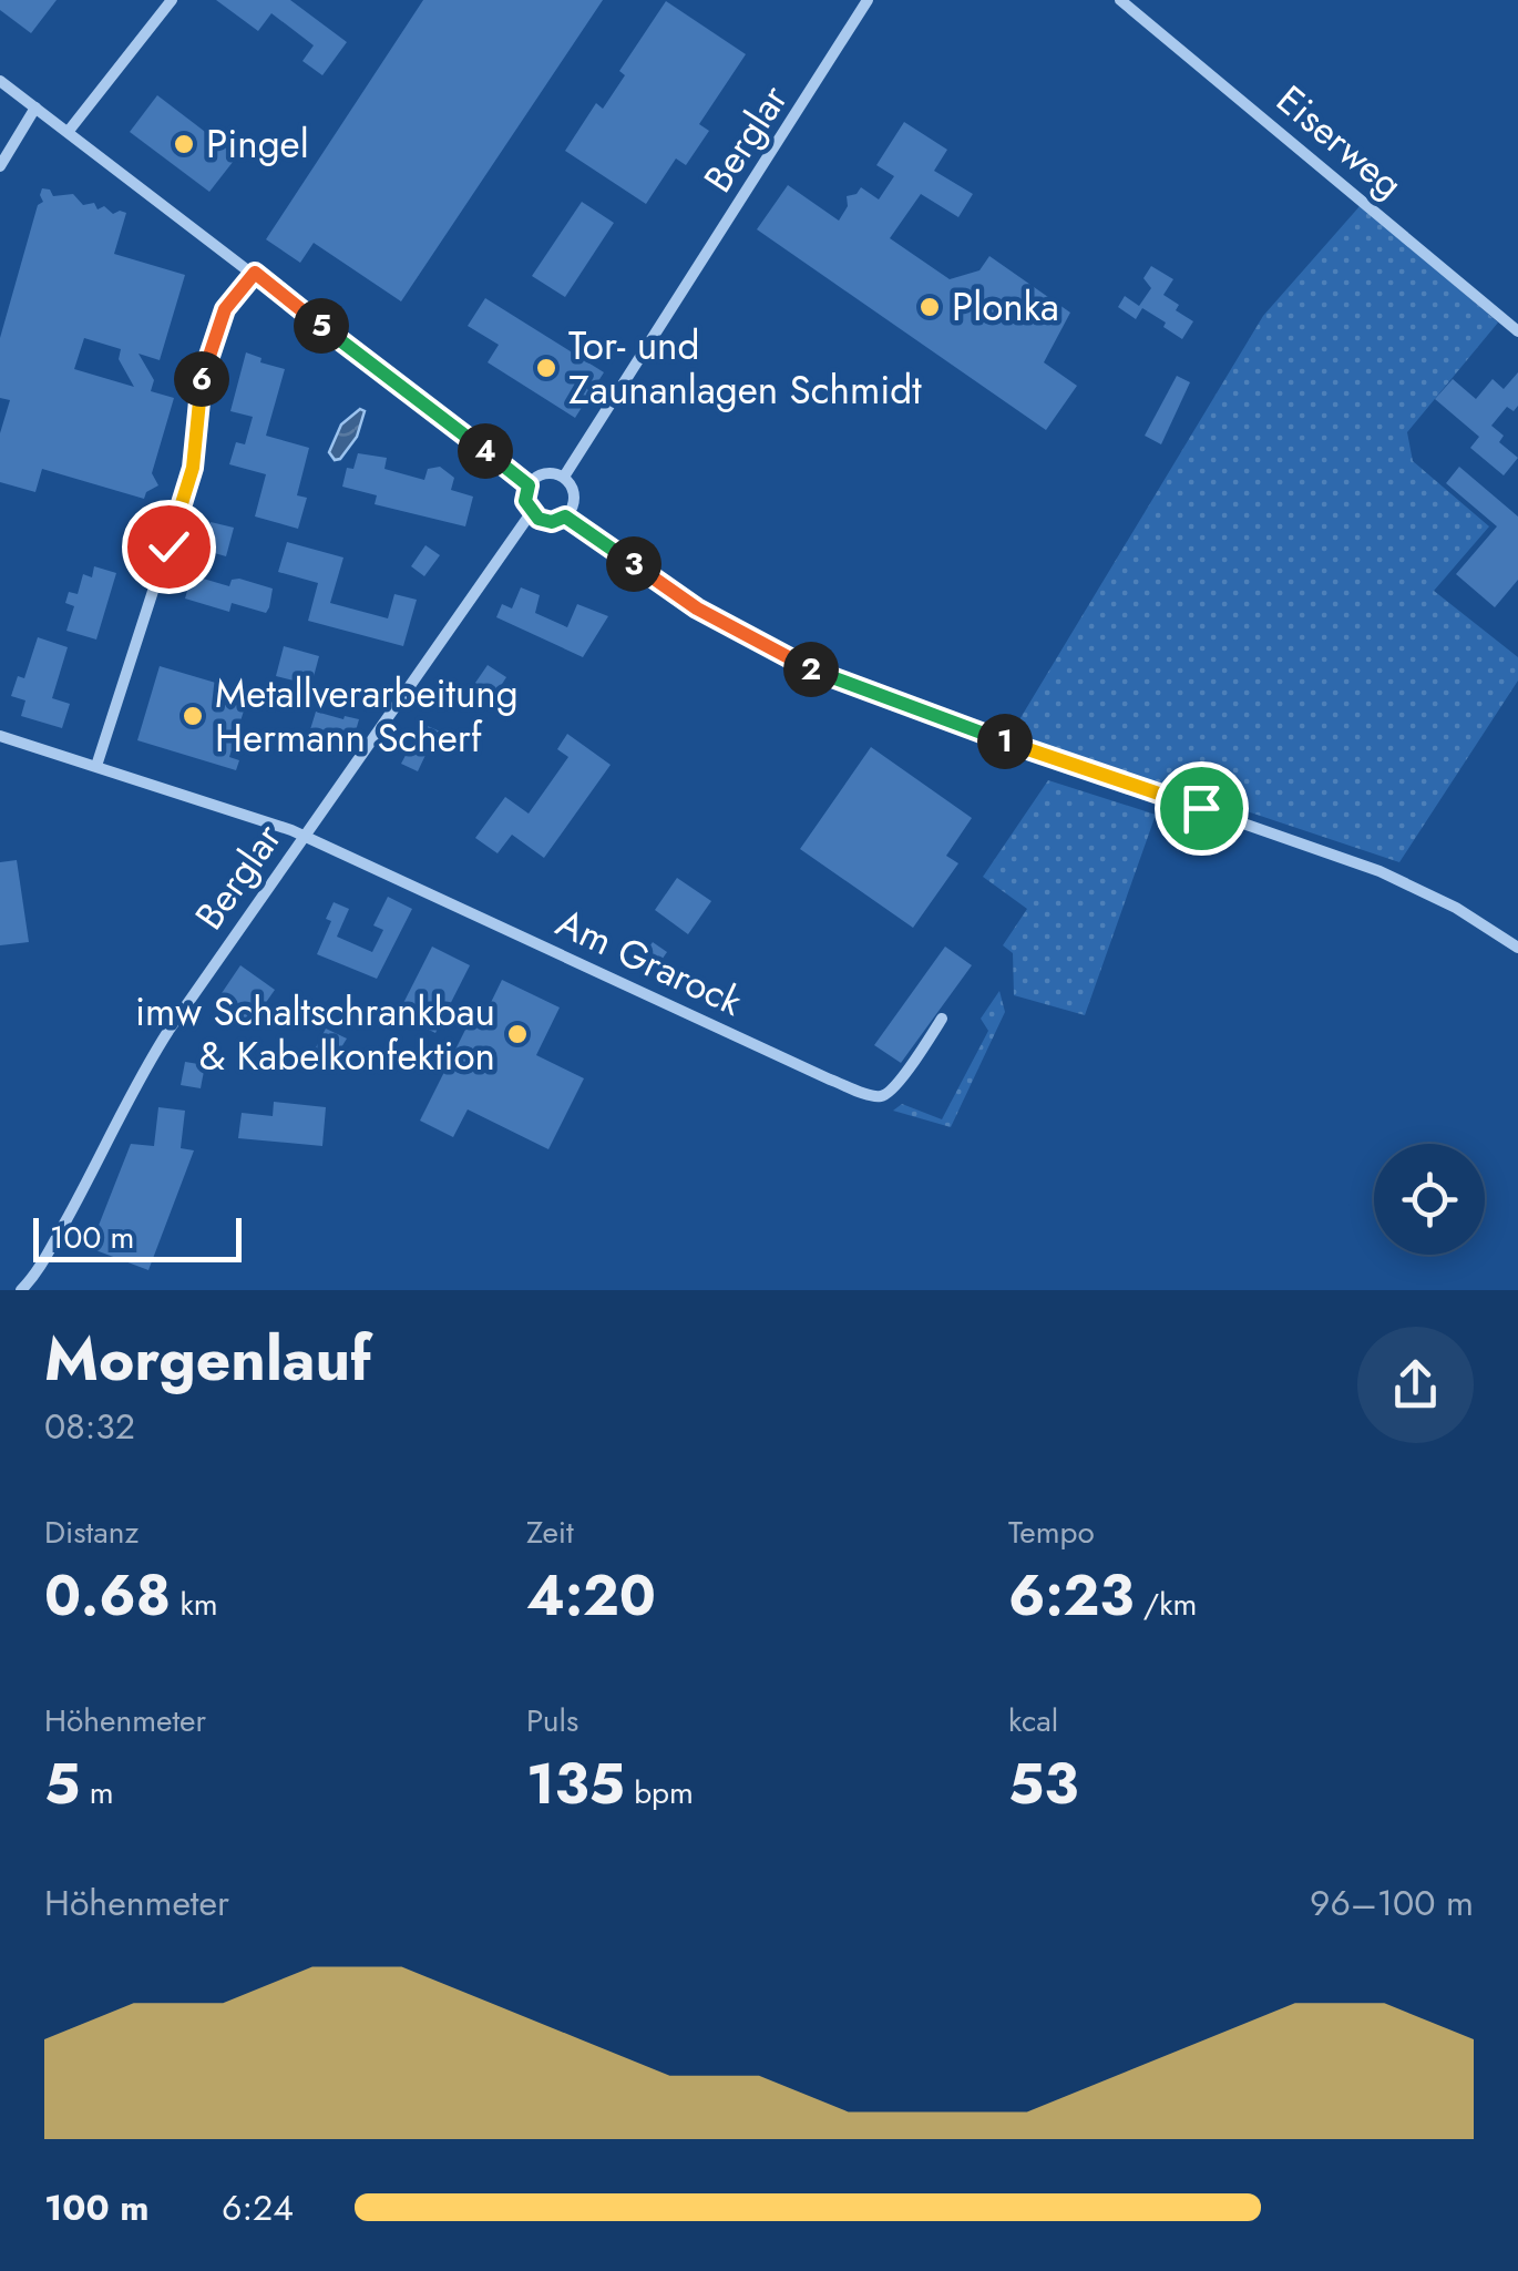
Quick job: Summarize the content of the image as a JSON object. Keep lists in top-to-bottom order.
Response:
{
  "streets": {
    "street": ["Berglar", "Eiserweg", "Am Grarock"]
  },
  "crossings": [
    ["Berglar", "Am Grarock"]
  ],
  "places": [
    "Pingel",
    "Plonka",
    "Tor- und Zaunanlagen Schmidt",
    "Metallverarbeitung Hermann Scherf",
    "imw Schaltschrankbau & Kabelkonfektion"
  ],
  "scale_bar": "100 m",
  "page": {
    "pins": [
      "5",
      "6",
      "4",
      "3",
      "2",
      "1"
    ],
    "scale": "100 m",
    "heading": ["Morgenlauf", "08:32"],
    "stats": [
      ["Distanz", "0.68 km"],
      ["Zeit", "4:20"],
      ["Tempo", "6:23 /km"],
      ["Höhenmeter", "5 m"],
      ["Puls", "135 bpm"],
      ["kcal", "53"]
    ],
    "chart": ["Höhenmeter", "96–100 m"],
    "list": [
      {
        "name": "100 m",
        "note": "6:24"
      }
    ]
  }
}
